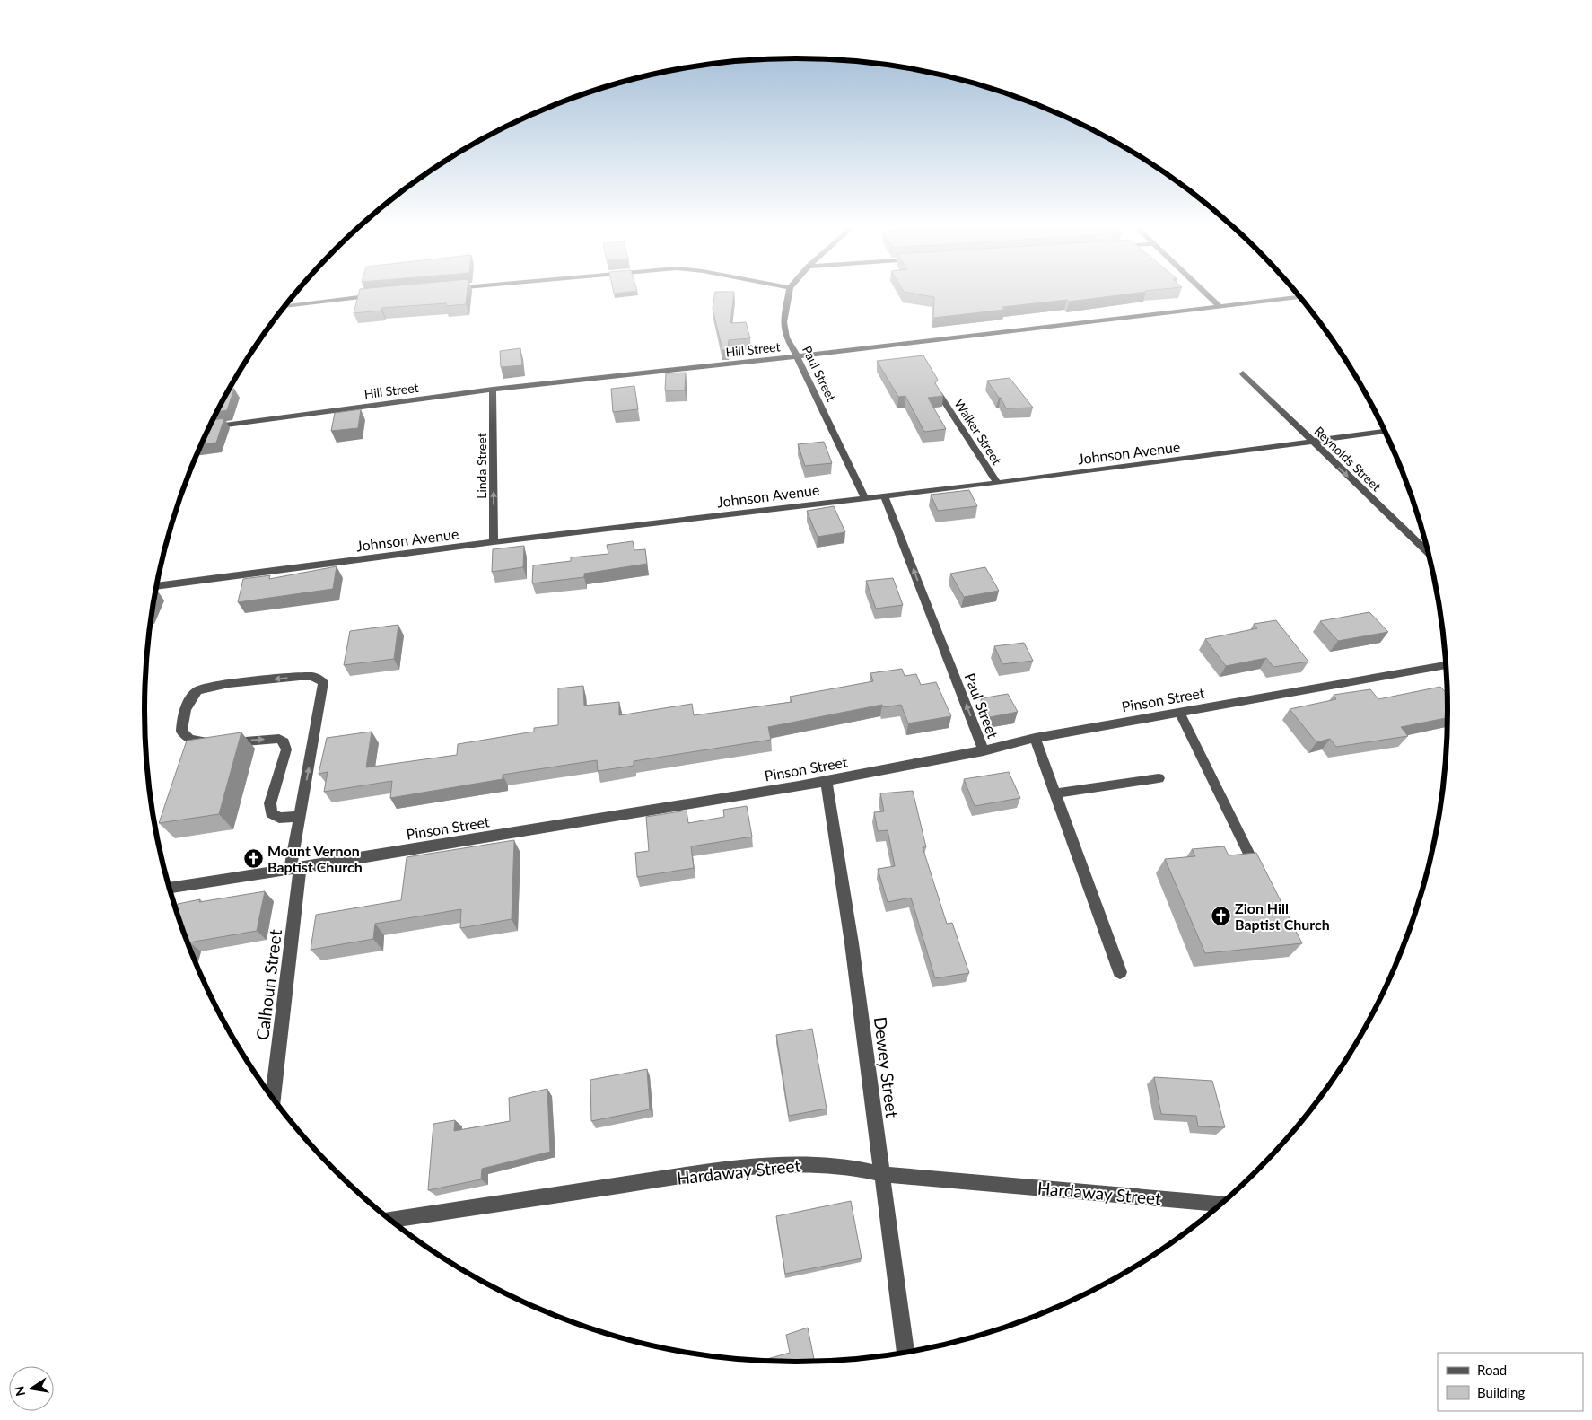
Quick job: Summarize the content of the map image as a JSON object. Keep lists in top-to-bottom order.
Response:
{
  "streets": {
    "street": [
      "Hill Street",
      "Paul Street",
      "Walker Street",
      "Johnson Avenue",
      "Reynolds Street",
      "Linda Street",
      "Pinson Street",
      "Calhoun Street",
      "Dewey Street",
      "Hardaway Street"
    ]
  },
  "crossings": [
    ["Hill Street", "Paul Street"],
    ["Hill Street", "Linda Street"],
    ["Paul Street", "Johnson Avenue"],
    ["Paul Street", "Pinson Street"],
    ["Walker Street", "Johnson Avenue"],
    ["Johnson Avenue", "Reynolds Street"],
    ["Johnson Avenue", "Linda Street"],
    ["Pinson Street", "Calhoun Street"],
    ["Pinson Street", "Dewey Street"],
    ["Dewey Street", "Hardaway Street"]
  ],
  "one_way": ["Paul Street", "Reynolds Street", "Linda Street"],
  "places": {
    "church": ["Mount Vernon Baptist Church", "Zion Hill Baptist Church"]
  },
  "legend": ["Road", "Building"],
  "north": "left"
}
